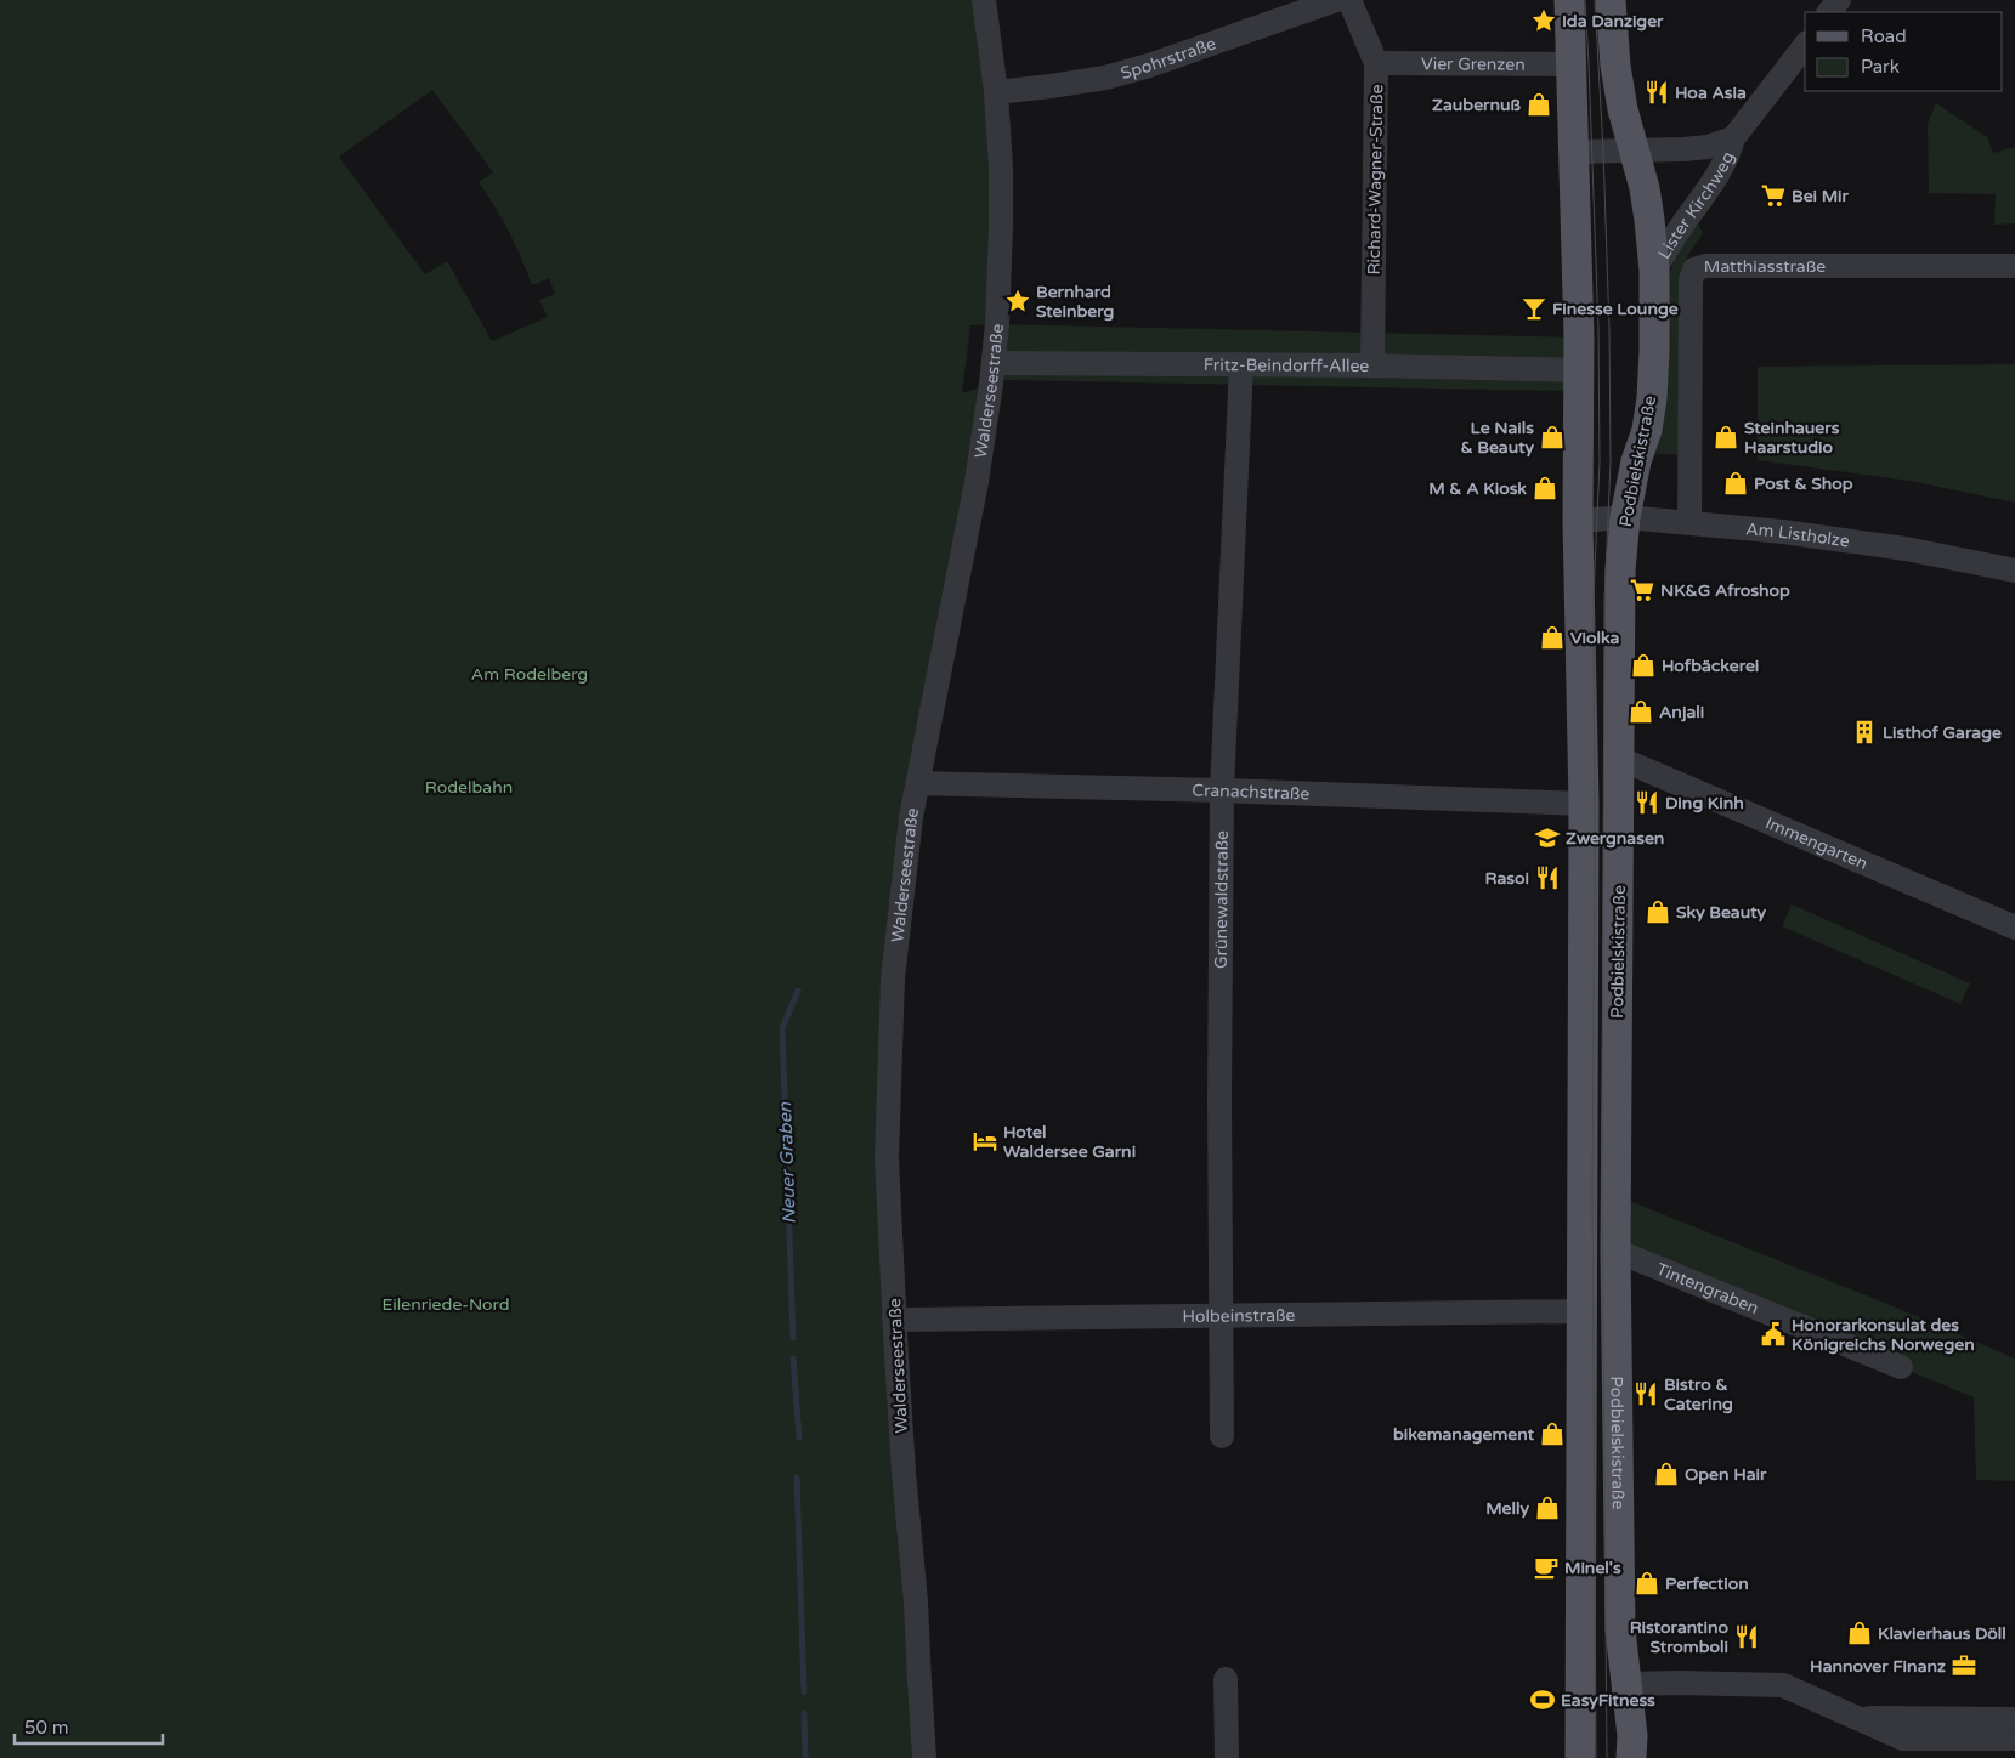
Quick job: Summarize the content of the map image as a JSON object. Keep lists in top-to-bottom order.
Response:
{
  "streets": {
    "main road": ["Podbielskistraße"],
    "street": [
      "Spohrstraße",
      "Vier Grenzen",
      "Richard-Wagner-Straße",
      "Lister Kirchweg",
      "Matthiasstraße",
      "Fritz-Beindorff-Allee",
      "Walderseestraße",
      "Am Listholze",
      "Cranachstraße",
      "Immengarten",
      "Grünewaldstraße",
      "Tintengraben",
      "Holbeinstraße"
    ]
  },
  "crossings": [
    ["Spohrstraße", "Walderseestraße"],
    ["Vier Grenzen", "Richard-Wagner-Straße"],
    ["Vier Grenzen", "Podbielskistraße"],
    ["Richard-Wagner-Straße", "Fritz-Beindorff-Allee"],
    ["Lister Kirchweg", "Podbielskistraße"],
    ["Matthiasstraße", "Am Listholze"],
    ["Fritz-Beindorff-Allee", "Walderseestraße"],
    ["Fritz-Beindorff-Allee", "Podbielskistraße"],
    ["Fritz-Beindorff-Allee", "Grünewaldstraße"],
    ["Walderseestraße", "Cranachstraße"],
    ["Walderseestraße", "Holbeinstraße"],
    ["Podbielskistraße", "Am Listholze"],
    ["Podbielskistraße", "Cranachstraße"],
    ["Podbielskistraße", "Immengarten"],
    ["Podbielskistraße", "Tintengraben"],
    ["Podbielskistraße", "Holbeinstraße"],
    ["Cranachstraße", "Grünewaldstraße"],
    ["Grünewaldstraße", "Holbeinstraße"]
  ],
  "water": ["Neuer Graben"],
  "parks": ["Am Rodelberg", "Rodelbahn", "Eilenriede-Nord"],
  "places": {
    "place": ["Ida Danziger", "Bernhard Steinberg"],
    "restaurant": [
      "Hoa Asia",
      "Ding Kinh",
      "Rasoi",
      "Bistro & Catering",
      "Ristorantino Stromboli"
    ],
    "shop": [
      "Zaubernuß",
      "Le Nails & Beauty",
      "Steinhauers Haarstudio",
      "Post & Shop",
      "M & A Kiosk",
      "Violka",
      "Hofbäckerei",
      "Anjali",
      "Sky Beauty",
      "bikemanagement",
      "Open Hair",
      "Melly",
      "Perfection",
      "Klavierhaus Döll"
    ],
    "supermarket": ["Bei Mir", "NK&G Afroshop"],
    "bar": ["Finesse Lounge"],
    "building": ["Listhof Garage"],
    "school or university": ["Zwergnasen"],
    "hotel": ["Hotel Waldersee Garni"],
    "public building": ["Honorarkonsulat des Königreichs Norwegen"],
    "cafe": ["Minel's"],
    "office": ["Hannover Finanz"],
    "sports": ["EasyFitness"]
  },
  "legend": ["Road", "Park"],
  "scale_bar": "50 m"
}
